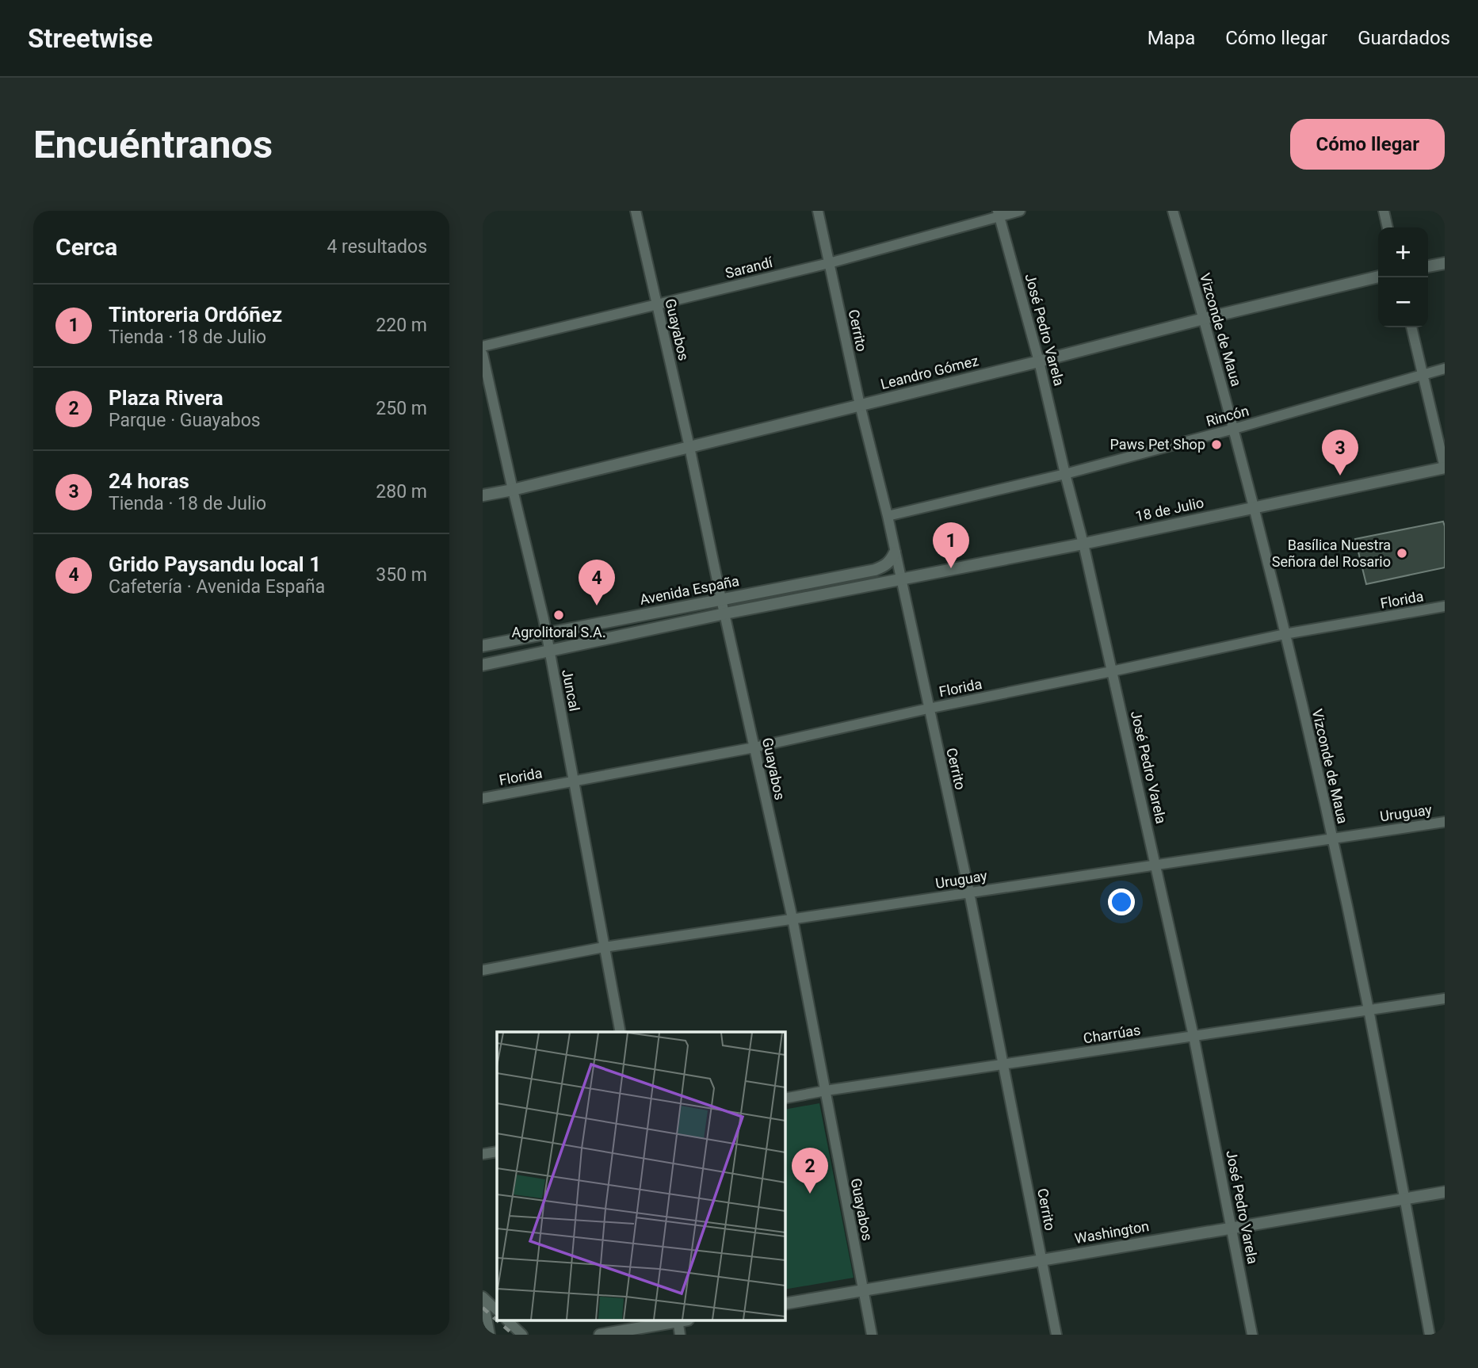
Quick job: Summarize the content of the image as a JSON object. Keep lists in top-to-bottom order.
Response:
{
  "streets": {
    "street": [
      "Sarandí",
      "Guayabos",
      "José Pedro Varela",
      "Vizconde de Maua",
      "Cerrito",
      "Leandro Gómez",
      "Rincón",
      "18 de Julio",
      "Avenida España",
      "Florida",
      "Juncal",
      "Uruguay",
      "Charrúas",
      "Washington"
    ]
  },
  "crossings": [
    ["Sarandí", "Guayabos"],
    ["Sarandí", "José Pedro Varela"],
    ["Sarandí", "Cerrito"],
    ["Guayabos", "Leandro Gómez"],
    ["Guayabos", "Avenida España"],
    ["Guayabos", "Florida"],
    ["Guayabos", "Uruguay"],
    ["Guayabos", "Charrúas"],
    ["Guayabos", "Washington"],
    ["José Pedro Varela", "Leandro Gómez"],
    ["José Pedro Varela", "Rincón"],
    ["José Pedro Varela", "18 de Julio"],
    ["José Pedro Varela", "Florida"],
    ["José Pedro Varela", "Uruguay"],
    ["José Pedro Varela", "Charrúas"],
    ["José Pedro Varela", "Washington"],
    ["Vizconde de Maua", "Leandro Gómez"],
    ["Vizconde de Maua", "Rincón"],
    ["Vizconde de Maua", "18 de Julio"],
    ["Vizconde de Maua", "Florida"],
    ["Vizconde de Maua", "Uruguay"],
    ["Vizconde de Maua", "Charrúas"],
    ["Vizconde de Maua", "Washington"],
    ["Cerrito", "Leandro Gómez"],
    ["Cerrito", "Rincón"],
    ["Cerrito", "18 de Julio"],
    ["Cerrito", "Avenida España"],
    ["Cerrito", "Florida"],
    ["Cerrito", "Uruguay"],
    ["Cerrito", "Charrúas"],
    ["Cerrito", "Washington"],
    ["Leandro Gómez", "Juncal"],
    ["Avenida España", "Juncal"],
    ["Florida", "Juncal"],
    ["Juncal", "Uruguay"]
  ],
  "places": ["Paws Pet Shop", "Basílica Nuestra Señora del Rosario", "Agrolitoral S.A."],
  "page": {
    "header": "Streetwise",
    "nav": ["Mapa", "Cómo llegar", "Guardados"],
    "buttons": "Cómo llegar",
    "title": "Encuéntranos",
    "heading": ["Cerca", "4 resultados"],
    "map_buttons": ["+", "−"],
    "list": [
      {
        "mark": "1",
        "name": "Tintoreria Ordóñez",
        "note": "Tienda · 18 de Julio",
        "value": "220 m"
      },
      {
        "mark": "2",
        "name": "Plaza Rivera",
        "note": "Parque · Guayabos",
        "value": "250 m"
      },
      {
        "mark": "3",
        "name": "24 horas",
        "note": "Tienda · 18 de Julio",
        "value": "280 m"
      },
      {
        "mark": "4",
        "name": "Grido Paysandu local 1",
        "note": "Cafetería · Avenida España",
        "value": "350 m"
      }
    ],
    "pins": [
      "3",
      "1",
      "4",
      "2"
    ]
  }
}
